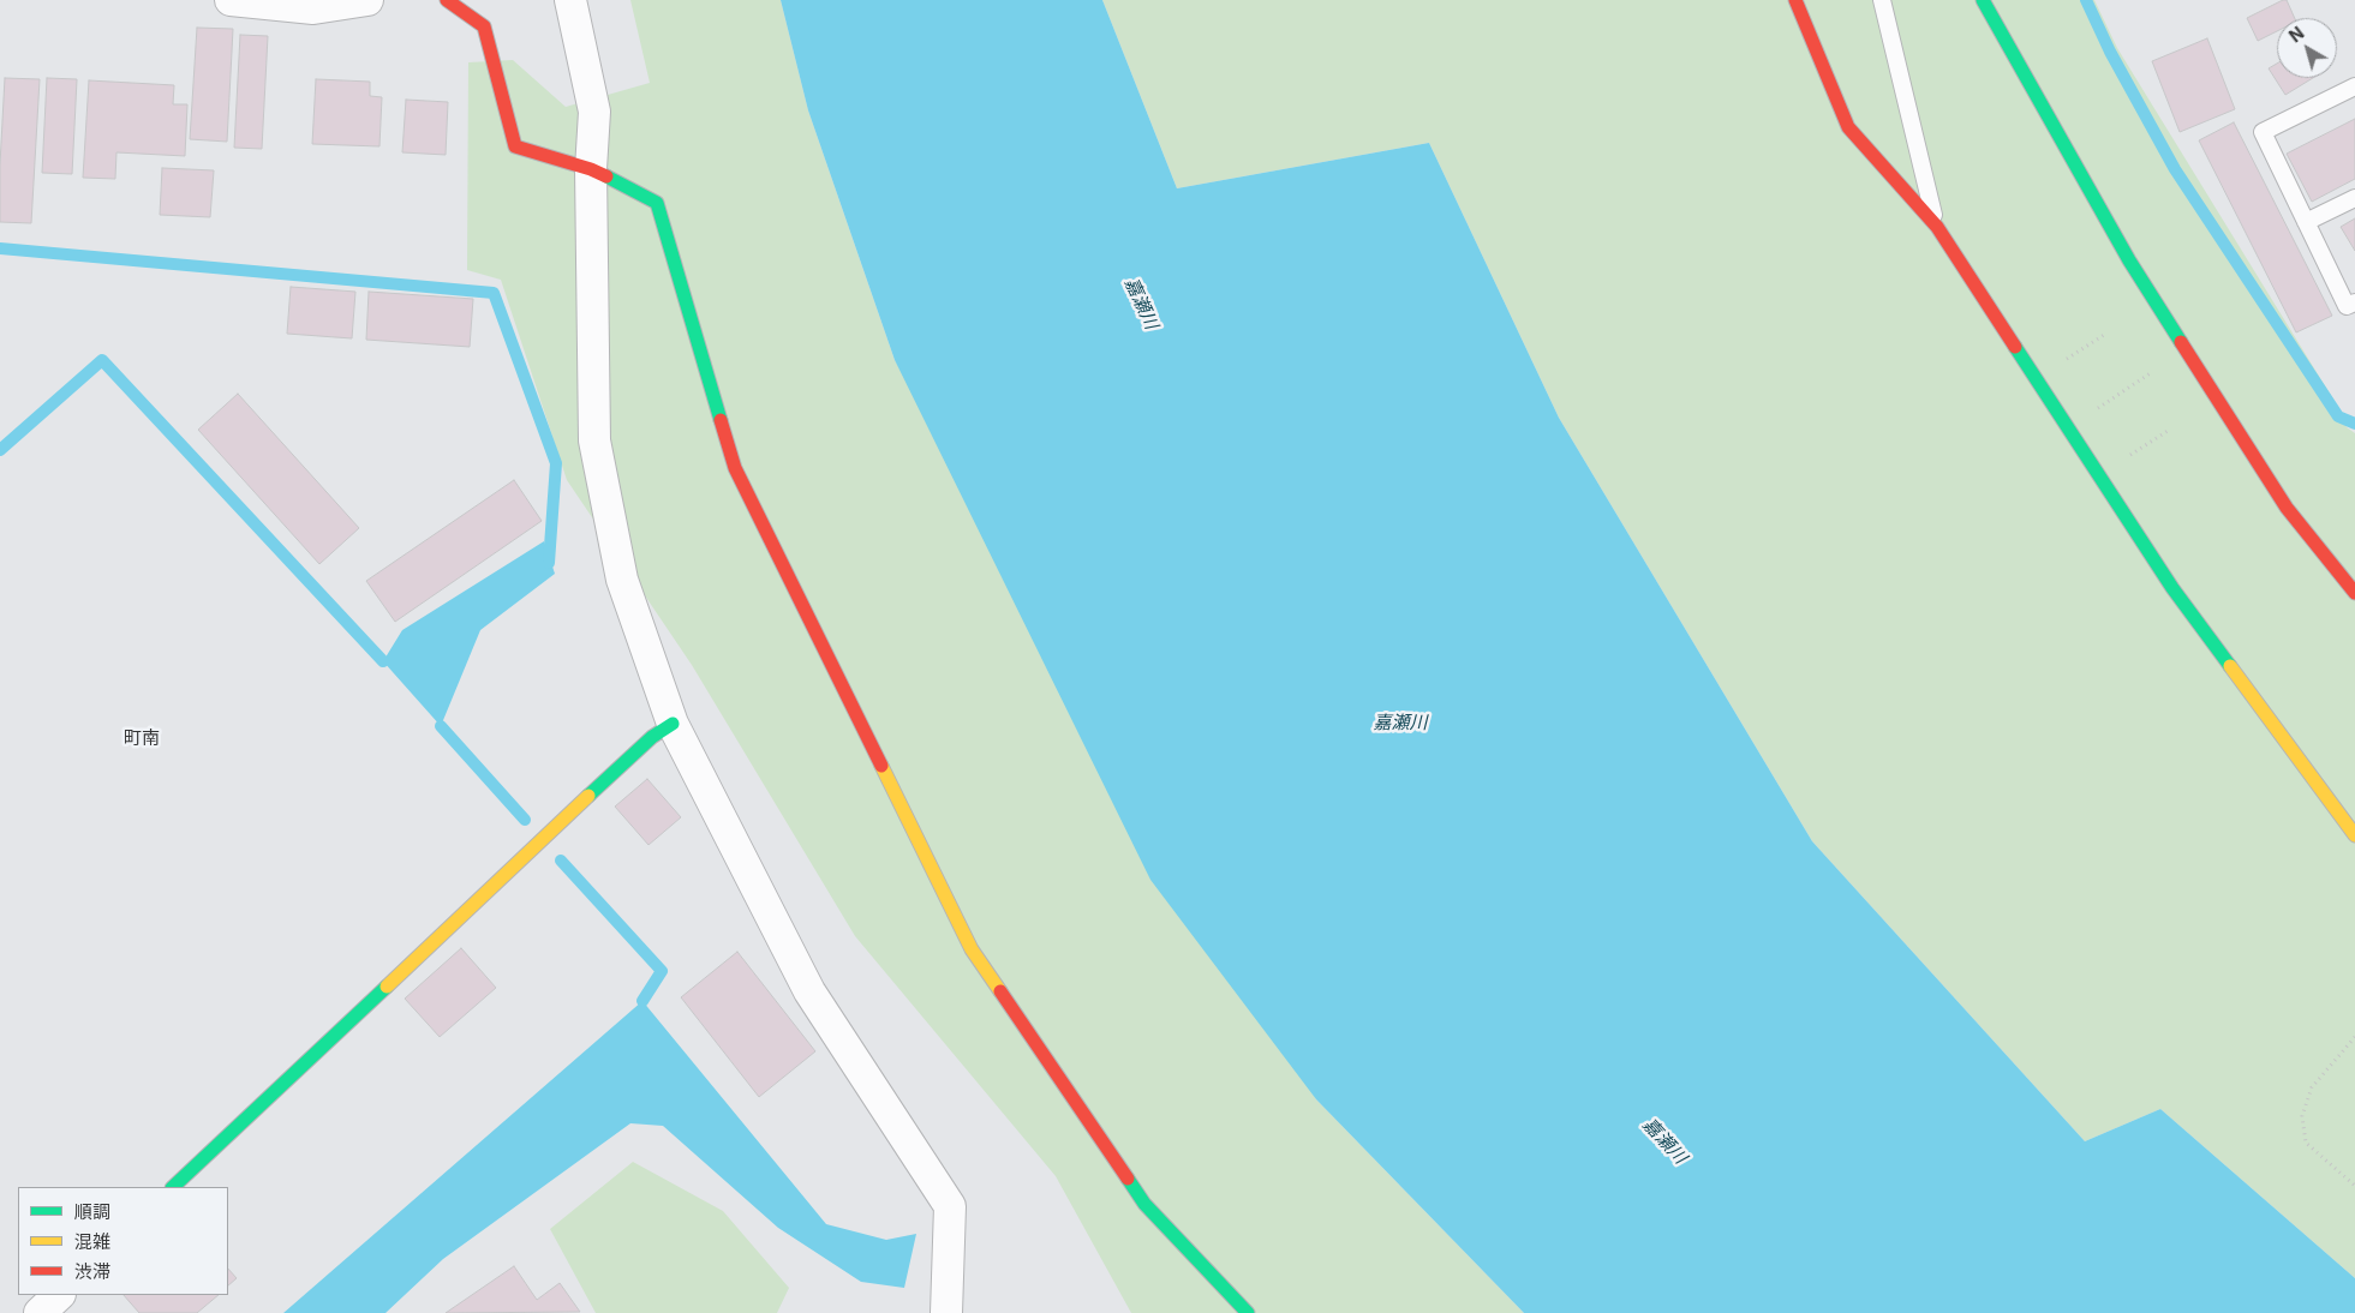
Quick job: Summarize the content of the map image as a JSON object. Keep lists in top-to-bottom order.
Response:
{
  "districts": ["町南"],
  "water": ["嘉瀬川"],
  "legend": ["順調", "混雑", "渋滞"],
  "north": "top left"
}
